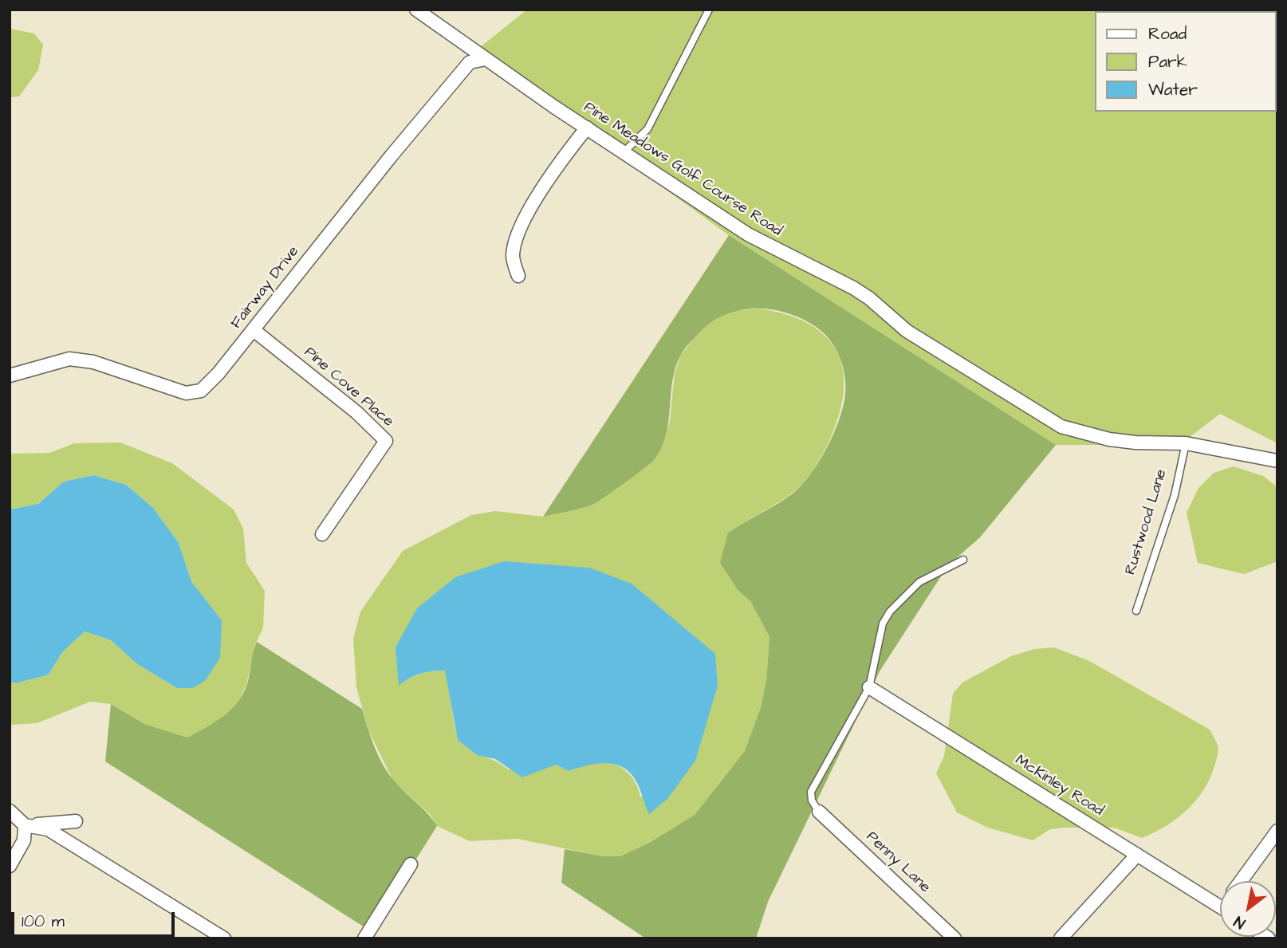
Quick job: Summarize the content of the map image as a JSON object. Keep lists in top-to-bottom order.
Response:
{
  "streets": {
    "street": [
      "Pine Meadows Golf Course Road",
      "Fairway Drive",
      "Pine Cove Place",
      "McKinley Road",
      "Penny Lane"
    ],
    "lane": ["Rustwood Lane"]
  },
  "crossings": [
    ["Pine Meadows Golf Course Road", "Fairway Drive"],
    ["Pine Meadows Golf Course Road", "Rustwood Lane"],
    ["Fairway Drive", "Pine Cove Place"]
  ],
  "legend": ["Road", "Park", "Water"],
  "scale_bar": "100 m",
  "north": "bottom left"
}
